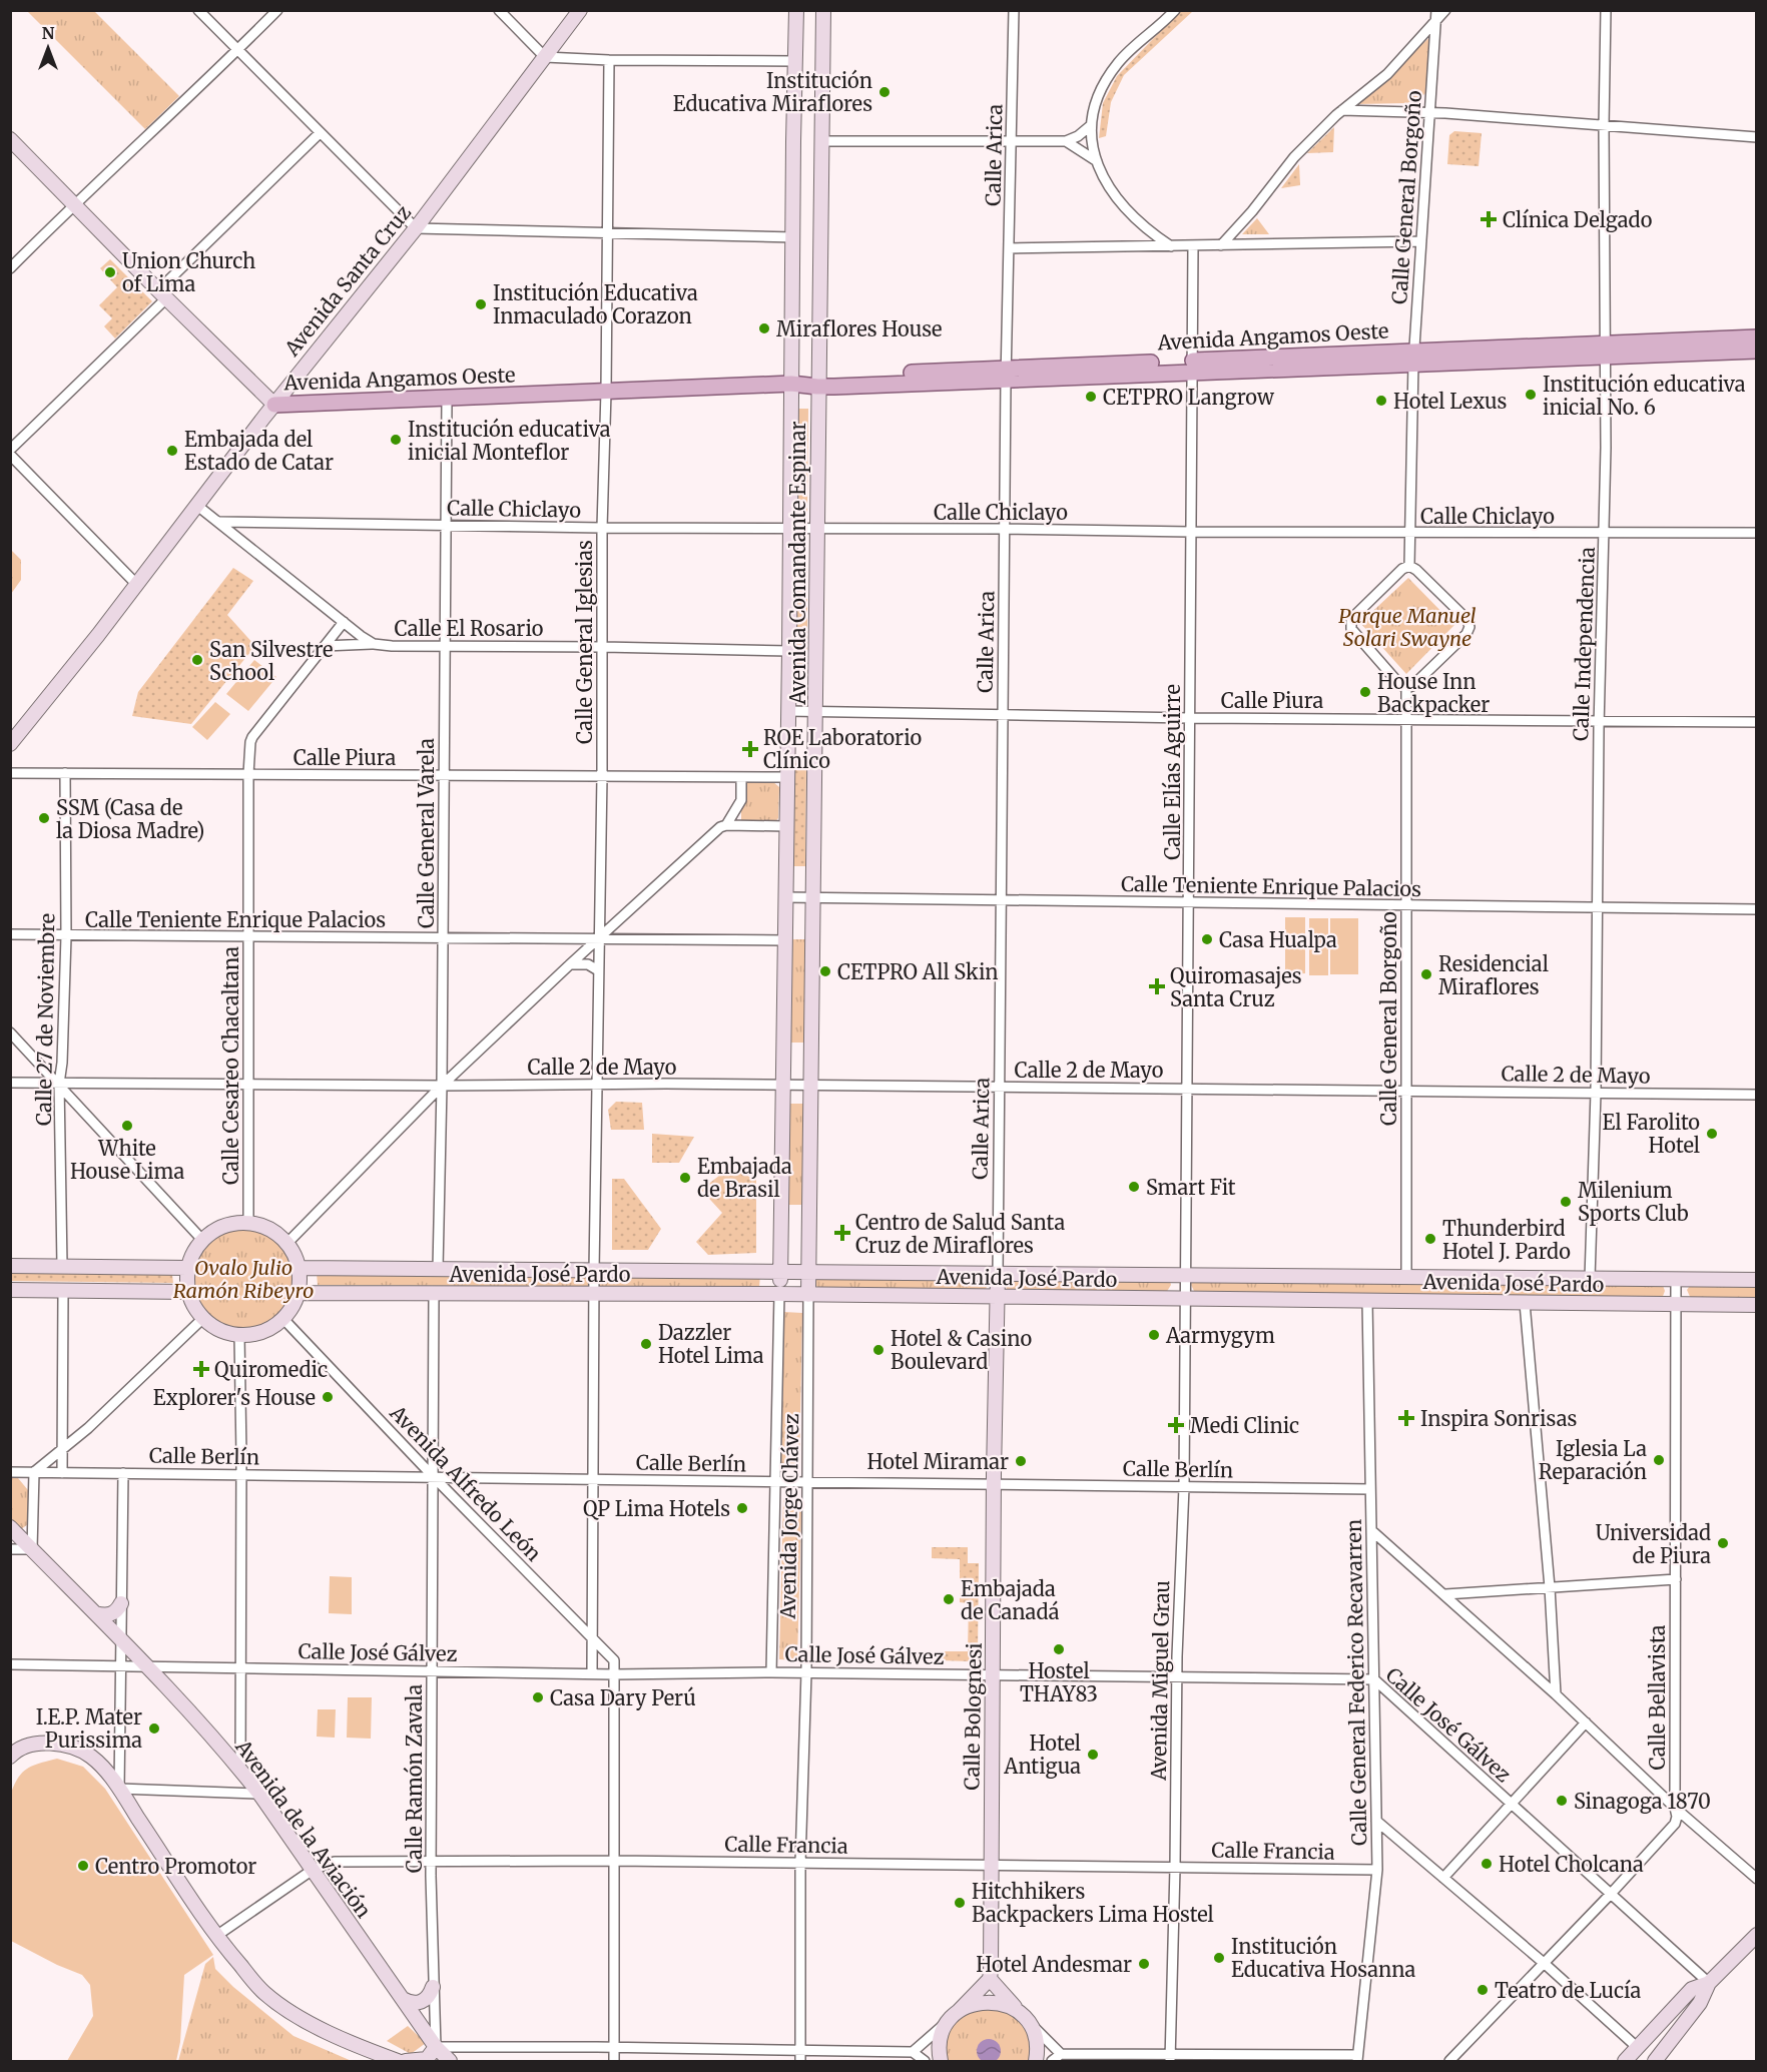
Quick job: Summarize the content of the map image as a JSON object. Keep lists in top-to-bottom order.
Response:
{
  "streets": {
    "main road": [
      "Avenida Santa Cruz",
      "Avenida Angamos Oeste",
      "Avenida Comandante Espinar",
      "Avenida José Pardo",
      "Calle Bolognesi",
      "Avenida de la Aviación"
    ],
    "street": [
      "Calle Arica",
      "Calle General Borgoño",
      "Calle Chiclayo",
      "Calle El Rosario",
      "Calle General Iglesias",
      "Calle Independencia",
      "Calle Piura",
      "Calle Elías Aguirre",
      "Calle General Varela",
      "Calle Teniente Enrique Palacios",
      "Calle 27 de Noviembre",
      "Calle Cesareo Chacaltana",
      "Calle 2 de Mayo",
      "Calle Berlín",
      "Avenida Alfredo León",
      "Avenida Jorge Chávez",
      "Calle José Gálvez",
      "Avenida Miguel Grau",
      "Calle General Federico Recavarren",
      "Calle Bellavista",
      "Calle Ramón Zavala",
      "Calle Francia"
    ]
  },
  "crossings": [
    ["Calle Arica", "Avenida Angamos Oeste"],
    ["Calle Arica", "Calle Chiclayo"],
    ["Calle Arica", "Calle Piura"],
    ["Calle Arica", "Calle Teniente Enrique Palacios"],
    ["Calle Arica", "Calle 2 de Mayo"],
    ["Calle Arica", "Avenida José Pardo"],
    ["Calle Arica", "Calle Bolognesi"],
    ["Calle General Borgoño", "Avenida Angamos Oeste"],
    ["Calle General Borgoño", "Calle Chiclayo"],
    ["Calle General Borgoño", "Calle Piura"],
    ["Calle General Borgoño", "Calle Teniente Enrique Palacios"],
    ["Calle General Borgoño", "Calle 2 de Mayo"],
    ["Calle General Borgoño", "Avenida José Pardo"],
    ["Avenida Santa Cruz", "Avenida Angamos Oeste"],
    ["Avenida Santa Cruz", "Calle El Rosario"],
    ["Avenida Angamos Oeste", "Avenida Comandante Espinar"],
    ["Avenida Angamos Oeste", "Calle General Iglesias"],
    ["Avenida Angamos Oeste", "Calle Independencia"],
    ["Avenida Angamos Oeste", "Calle Elías Aguirre"],
    ["Avenida Angamos Oeste", "Calle General Varela"],
    ["Calle Chiclayo", "Avenida Comandante Espinar"],
    ["Calle Chiclayo", "Calle El Rosario"],
    ["Calle Chiclayo", "Calle General Iglesias"],
    ["Calle Chiclayo", "Calle Independencia"],
    ["Calle Chiclayo", "Calle Elías Aguirre"],
    ["Calle Chiclayo", "Calle General Varela"],
    ["Avenida Comandante Espinar", "Calle El Rosario"],
    ["Avenida Comandante Espinar", "Calle Piura"],
    ["Avenida Comandante Espinar", "Calle Teniente Enrique Palacios"],
    ["Avenida Comandante Espinar", "Calle 2 de Mayo"],
    ["Avenida Comandante Espinar", "Avenida José Pardo"],
    ["Avenida Comandante Espinar", "Avenida Jorge Chávez"],
    ["Calle El Rosario", "Calle General Iglesias"],
    ["Calle El Rosario", "Calle General Varela"],
    ["Calle El Rosario", "Calle Cesareo Chacaltana"],
    ["Calle General Iglesias", "Calle Piura"],
    ["Calle General Iglesias", "Calle Teniente Enrique Palacios"],
    ["Calle General Iglesias", "Calle 2 de Mayo"],
    ["Calle General Iglesias", "Avenida José Pardo"],
    ["Calle General Iglesias", "Calle Berlín"],
    ["Calle General Iglesias", "Avenida Alfredo León"],
    ["Calle General Iglesias", "Calle José Gálvez"],
    ["Calle Independencia", "Calle Piura"],
    ["Calle Independencia", "Calle Teniente Enrique Palacios"],
    ["Calle Independencia", "Calle 2 de Mayo"],
    ["Calle Independencia", "Avenida José Pardo"],
    ["Calle Piura", "Calle Elías Aguirre"],
    ["Calle Piura", "Calle General Varela"],
    ["Calle Piura", "Calle 27 de Noviembre"],
    ["Calle Piura", "Calle Cesareo Chacaltana"],
    ["Calle Elías Aguirre", "Calle Teniente Enrique Palacios"],
    ["Calle Elías Aguirre", "Calle 2 de Mayo"],
    ["Calle Elías Aguirre", "Avenida José Pardo"],
    ["Calle Elías Aguirre", "Avenida Miguel Grau"],
    ["Calle General Varela", "Calle Teniente Enrique Palacios"],
    ["Calle General Varela", "Calle 2 de Mayo"],
    ["Calle General Varela", "Avenida José Pardo"],
    ["Calle Teniente Enrique Palacios", "Calle 27 de Noviembre"],
    ["Calle Teniente Enrique Palacios", "Calle Cesareo Chacaltana"],
    ["Calle 27 de Noviembre", "Calle 2 de Mayo"],
    ["Calle Cesareo Chacaltana", "Calle 2 de Mayo"],
    ["Calle Cesareo Chacaltana", "Avenida José Pardo"],
    ["Calle Cesareo Chacaltana", "Avenida Alfredo León"],
    ["Avenida José Pardo", "Avenida Alfredo León"],
    ["Avenida José Pardo", "Avenida Jorge Chávez"],
    ["Avenida José Pardo", "Avenida Miguel Grau"],
    ["Avenida José Pardo", "Calle General Federico Recavarren"],
    ["Avenida José Pardo", "Calle Bellavista"],
    ["Avenida José Pardo", "Calle Bolognesi"],
    ["Avenida José Pardo", "Calle Ramón Zavala"],
    ["Calle Berlín", "Avenida Alfredo León"],
    ["Calle Berlín", "Avenida Jorge Chávez"],
    ["Calle Berlín", "Avenida Miguel Grau"],
    ["Calle Berlín", "Calle General Federico Recavarren"],
    ["Calle Berlín", "Calle Bolognesi"],
    ["Calle Berlín", "Calle Ramón Zavala"],
    ["Avenida Alfredo León", "Calle José Gálvez"],
    ["Avenida Alfredo León", "Calle Ramón Zavala"],
    ["Avenida Jorge Chávez", "Calle José Gálvez"],
    ["Avenida Jorge Chávez", "Calle Francia"],
    ["Calle José Gálvez", "Avenida Miguel Grau"],
    ["Calle José Gálvez", "Calle General Federico Recavarren"],
    ["Calle José Gálvez", "Calle Bellavista"],
    ["Calle José Gálvez", "Calle Bolognesi"],
    ["Calle José Gálvez", "Calle Ramón Zavala"],
    ["Calle José Gálvez", "Avenida de la Aviación"],
    ["Avenida Miguel Grau", "Calle Francia"],
    ["Calle General Federico Recavarren", "Calle Francia"],
    ["Calle Bolognesi", "Calle Francia"],
    ["Calle Ramón Zavala", "Avenida de la Aviación"],
    ["Calle Ramón Zavala", "Calle Francia"],
    ["Avenida de la Aviación", "Calle Francia"]
  ],
  "parks": ["Parque Manuel Solari Swayne", "Ovalo Julio Ramón Ribeyro"],
  "places": {
    "other": [
      "Institución Educativa Miraflores",
      "Union Church of Lima",
      "Institución Educativa Inmaculado Corazon",
      "Miraflores House",
      "Institución educativa inicial No. 6",
      "CETPRO Langrow",
      "Hotel Lexus",
      "Institución educativa inicial Monteflor",
      "Embajada del Estado de Catar",
      "San Silvestre School",
      "House Inn Backpacker",
      "SSM (Casa de la Diosa Madre)",
      "Casa Hualpa",
      "CETPRO All Skin",
      "Residencial Miraflores",
      "White House Lima",
      "El Farolito Hotel",
      "Embajada de Brasil",
      "Smart Fit",
      "Milenium Sports Club",
      "Thunderbird Hotel J. Pardo",
      "Aarmygym",
      "Dazzler Hotel Lima",
      "Hotel & Casino Boulevard",
      "Explorer's House",
      "Iglesia La Reparación",
      "Hotel Miramar",
      "QP Lima Hotels",
      "Universidad de Piura",
      "Embajada de Canadá",
      "Hostel THAY83",
      "Casa Dary Perú",
      "I.E.P. Mater Purissima",
      "Hotel Antigua",
      "Sinagoga 1870",
      "Hotel Cholcana",
      "Centro Promotor",
      "Hitchhikers Backpackers Lima Hostel",
      "Institución Educativa Hosanna",
      "Hotel Andesmar",
      "Teatro de Lucía"
    ],
    "health": [
      "Clínica Delgado",
      "ROE Laboratorio Clínico",
      "Quiromasajes Santa Cruz",
      "Centro de Salud Santa Cruz de Miraflores",
      "Quiromedic",
      "Inspira Sonrisas",
      "Medi Clinic"
    ]
  },
  "north": "top"
}
